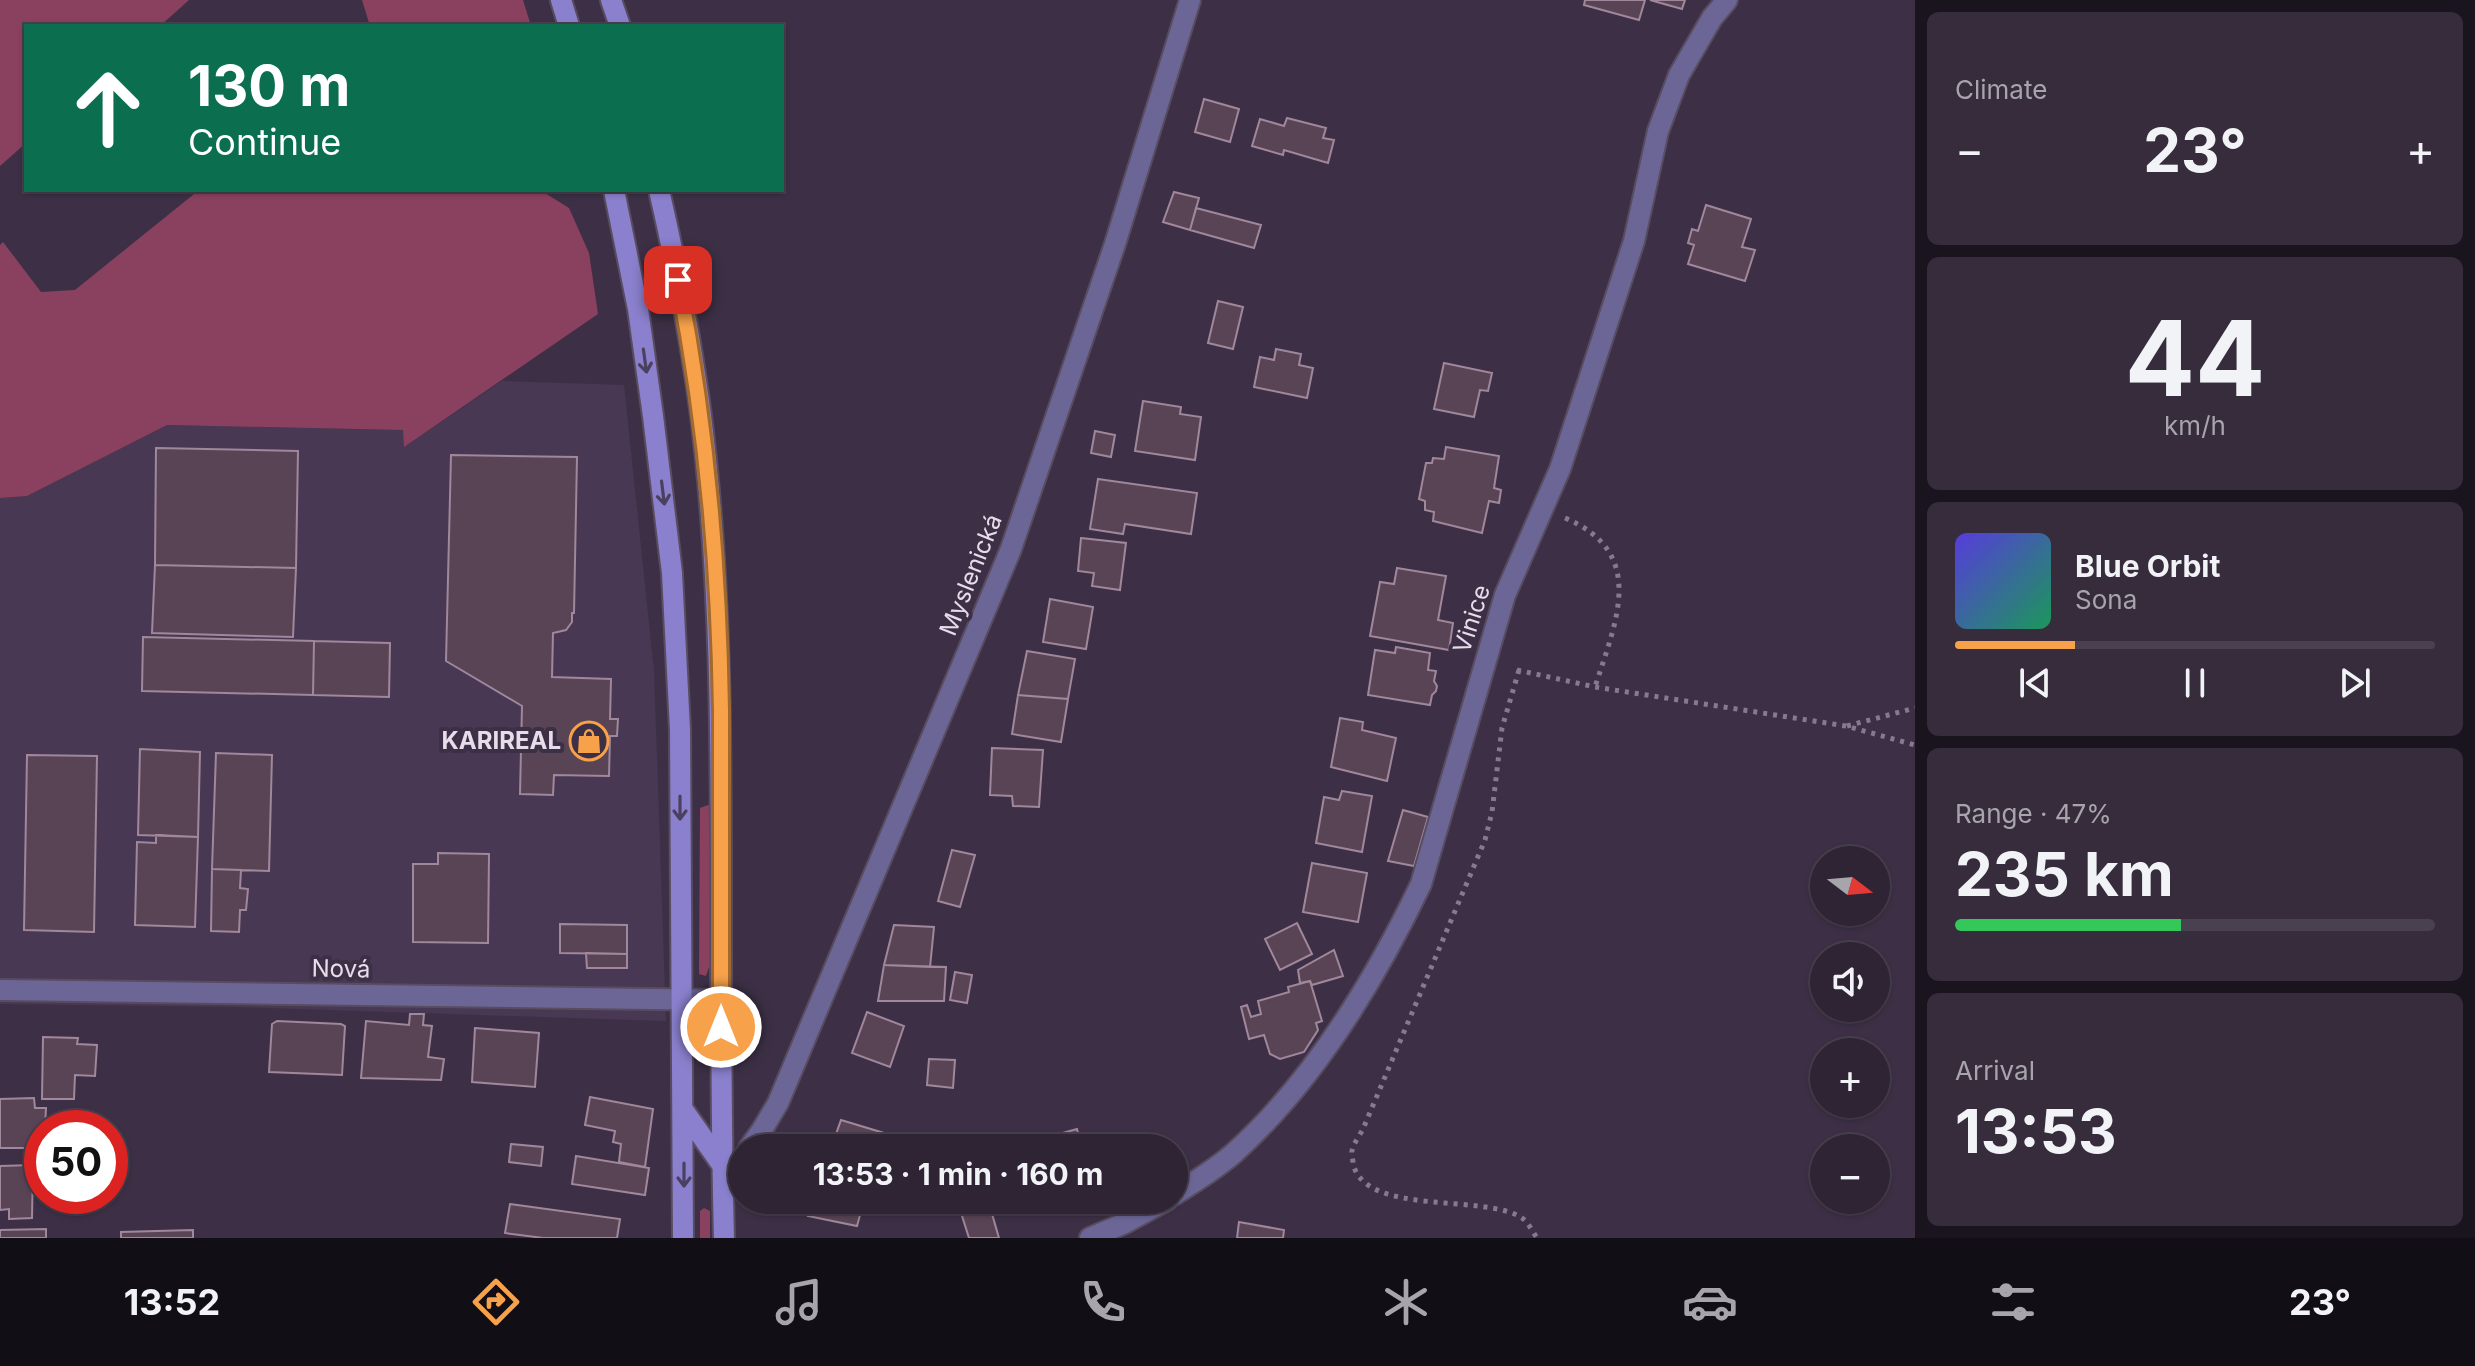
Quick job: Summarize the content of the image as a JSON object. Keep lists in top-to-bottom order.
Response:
{
  "streets": {
    "street": ["Myslenická", "Vinice", "Nová"]
  },
  "places": {
    "shop": ["KARIREAL"]
  },
  "north": "right",
  "page": {
    "tile": [
      "Climate",
      ["44", "km/h"],
      ["Range · 47%", "235 km"],
      ["Arrival", "13:53"]
    ],
    "turn": ["130 m", "Continue"],
    "heat": ["−", "23°", "+"],
    "song": ["Blue Orbit", "Sona"],
    "map_buttons": ["+", "−"],
    "limit": "50",
    "trip": "13:53 · 1 min · 160 m",
    "tabs": ["13:52", "23°"]
  }
}
